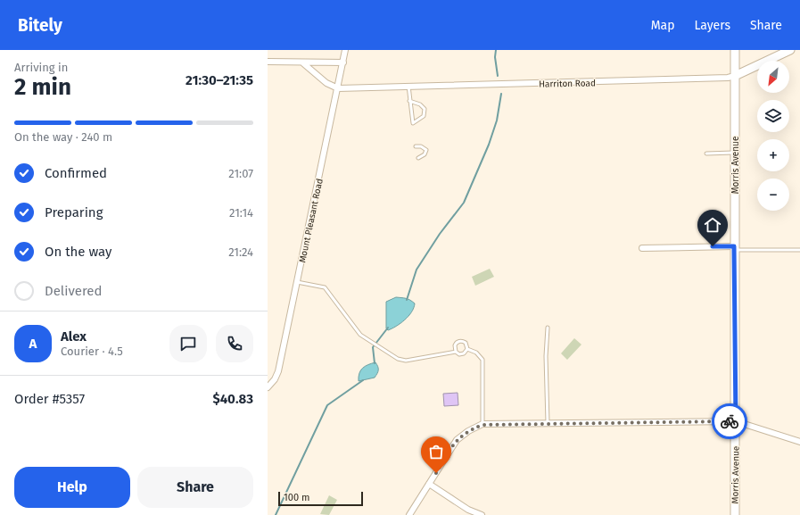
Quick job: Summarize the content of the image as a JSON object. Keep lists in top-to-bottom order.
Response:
{
  "streets": {
    "street": ["Harriton Road", "Morris Avenue", "Mount Pleasant Road"]
  },
  "crossings": [
    ["Harriton Road", "Morris Avenue"],
    ["Harriton Road", "Mount Pleasant Road"]
  ],
  "scale_bar": "100 m",
  "north": "bottom left",
  "page": {
    "header": "Bitely",
    "nav": ["Map", "Layers", "Share"],
    "heading": ["2 min", "Arriving in", "21:30–21:35"],
    "panel": [
      "Alex",
      "Courier · 4.5",
      "Order #5357",
      "$40.83"
    ],
    "map_buttons": ["+", "−"],
    "bar": "On the way · 240 m",
    "list": [
      ["Confirmed", "21:07"],
      ["Preparing", "21:14"],
      ["On the way", "21:24"],
      "Delivered"
    ],
    "round": "A",
    "buttons": ["Help", "Share"],
    "scale": "100 m"
  }
}
